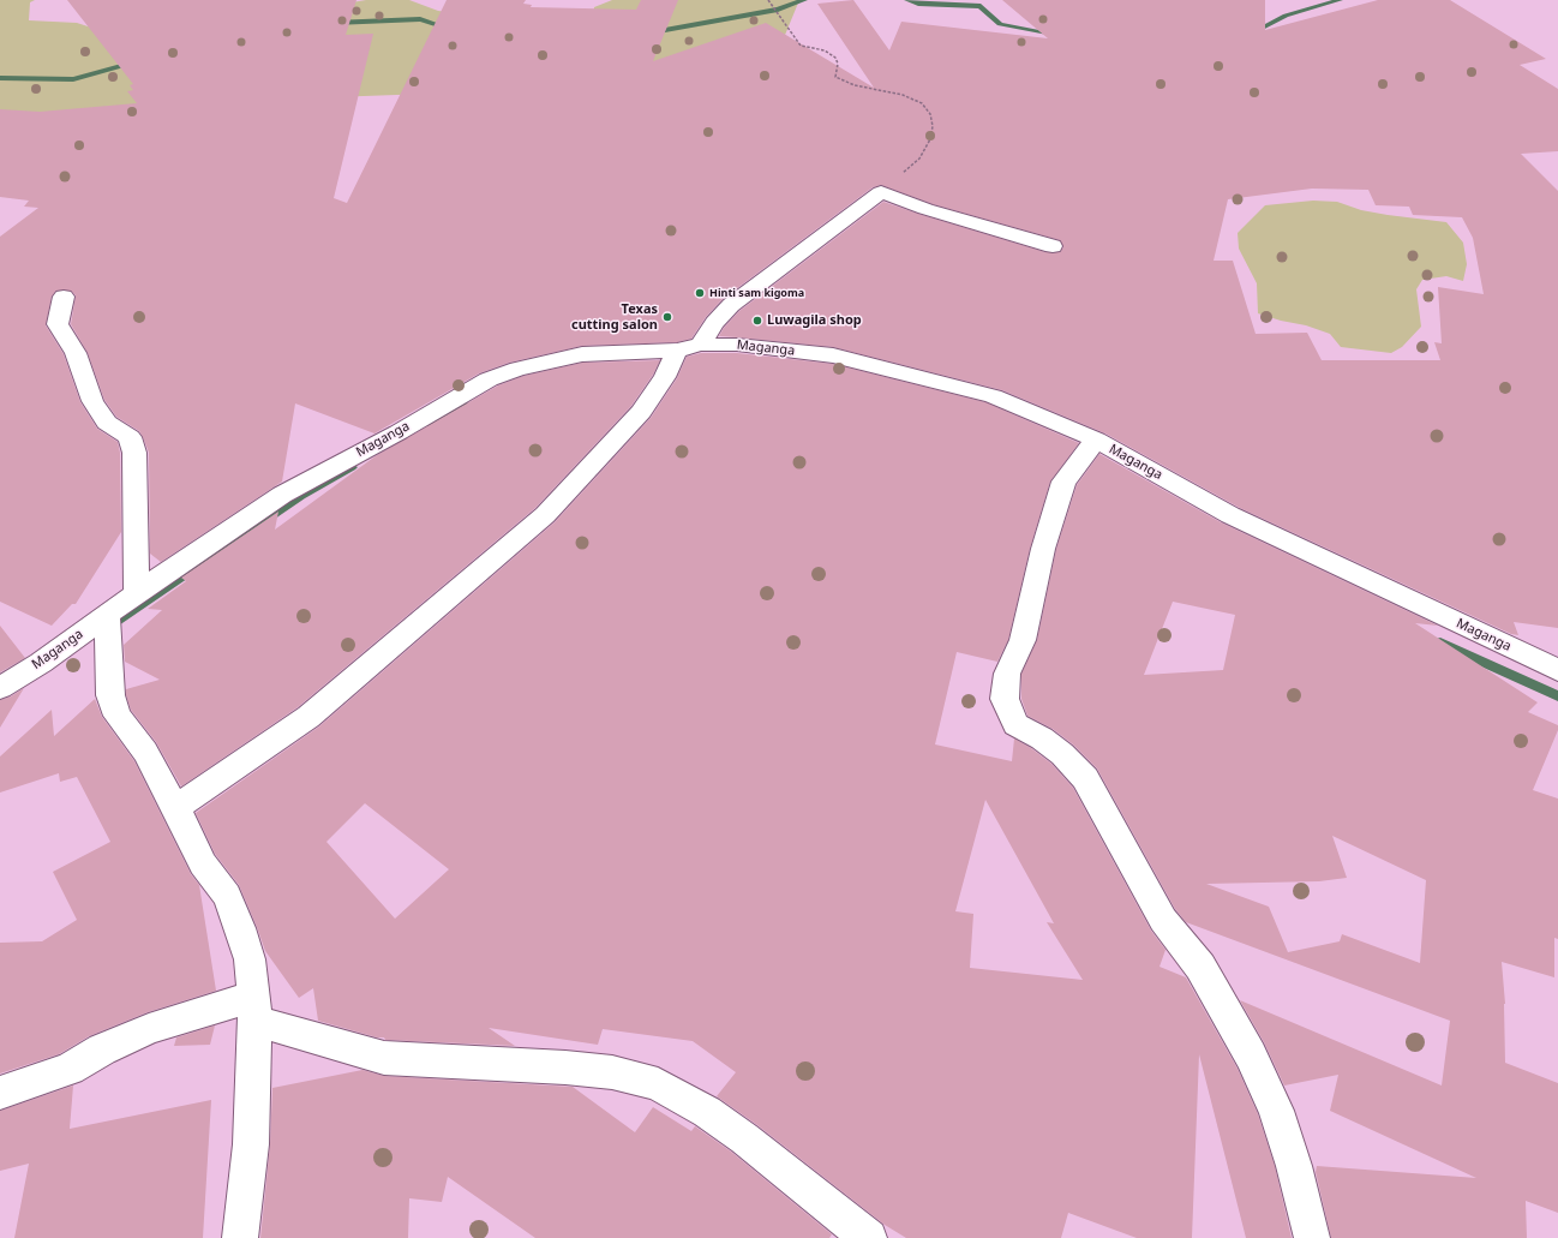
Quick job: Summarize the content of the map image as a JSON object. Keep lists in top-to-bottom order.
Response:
{
  "streets": {
    "street": ["Maganga"]
  },
  "places": ["Hinti sam kigoma", "Texas cutting salon", "Luwagila shop"]
}
